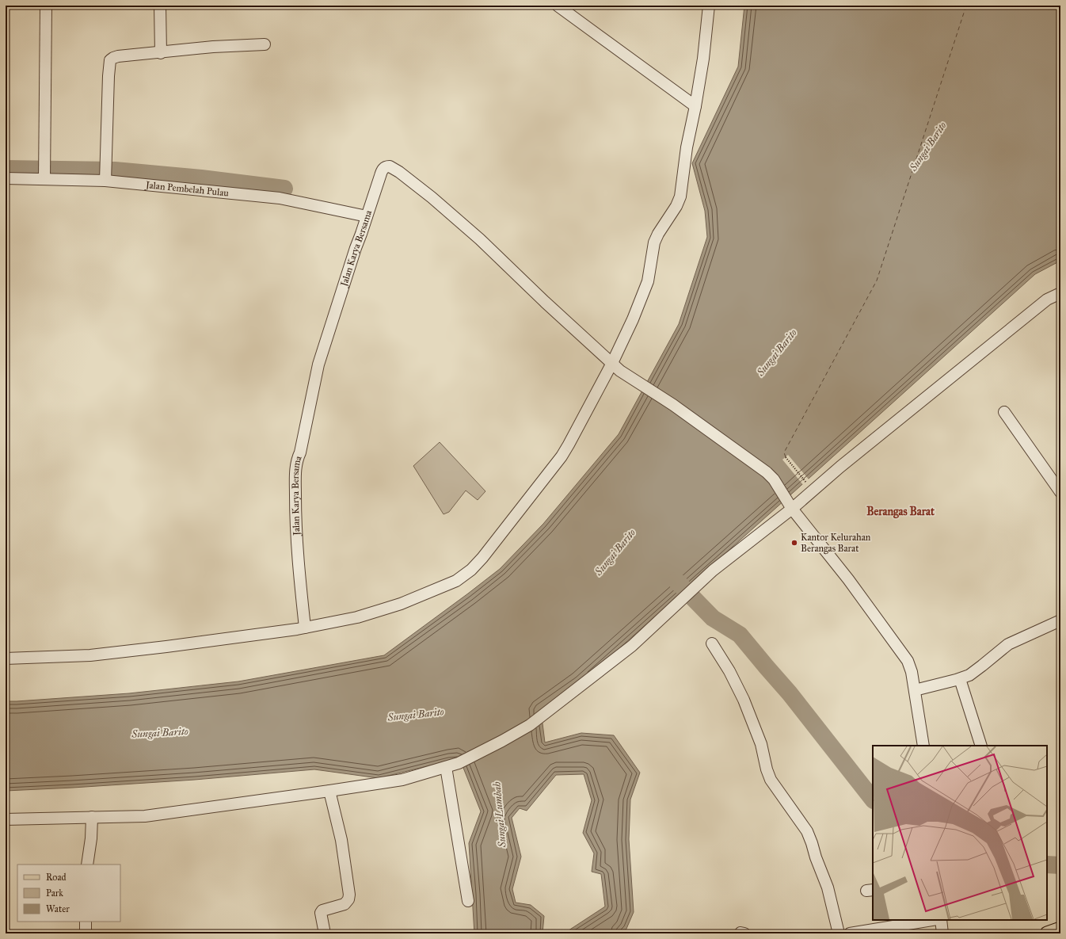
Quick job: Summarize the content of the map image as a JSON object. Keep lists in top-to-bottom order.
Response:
{
  "streets": {
    "street": ["Jalan Pembelah Pulau", "Jalan Karya Bersama"]
  },
  "crossings": [
    ["Jalan Pembelah Pulau", "Jalan Karya Bersama"]
  ],
  "districts": ["Berangas Barat"],
  "water": ["Sungai Barito", "Sungai Lumbah"],
  "places": ["Kantor Kelurahan Berangas Barat"],
  "legend": ["Road", "Park", "Water"]
}
